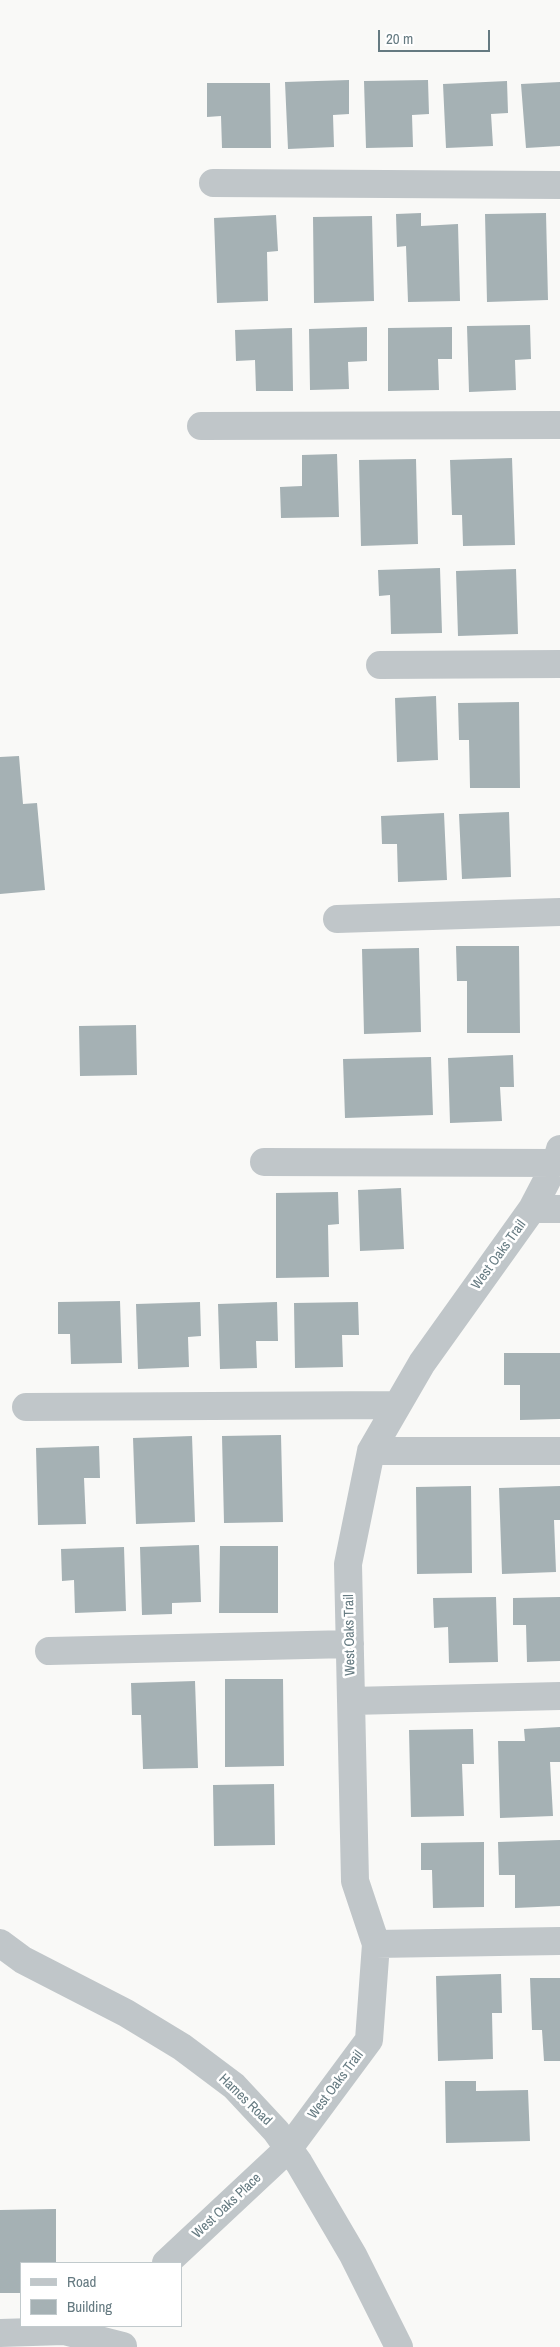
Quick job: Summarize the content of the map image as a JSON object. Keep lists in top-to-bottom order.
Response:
{
  "streets": {
    "street": ["West Oaks Trail", "Hames Road", "West Oaks Place"]
  },
  "crossings": [
    ["West Oaks Trail", "Hames Road"],
    ["West Oaks Trail", "West Oaks Place"],
    ["Hames Road", "West Oaks Place"]
  ],
  "legend": ["Road", "Building"],
  "scale_bar": "20 m"
}
